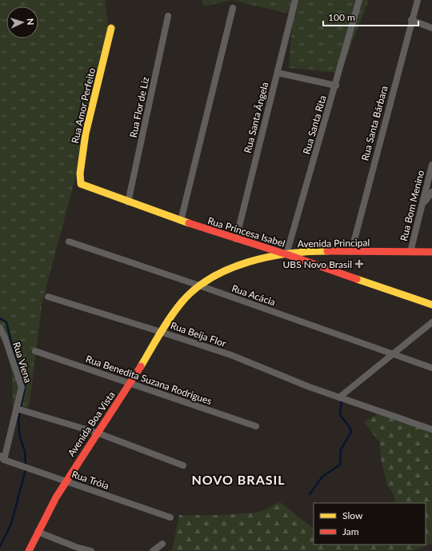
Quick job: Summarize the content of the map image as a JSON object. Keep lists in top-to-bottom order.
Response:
{
  "streets": {
    "street": [
      "Rua Amor Perfeito",
      "Rua Flor de Liz",
      "Rua Santa Ângela",
      "Rua Santa Bárbara",
      "Rua Santa Rita",
      "Rua Bom Menino",
      "Rua Princesa Isabel",
      "Avenida Principal",
      "Rua Acácia",
      "Rua Beija Flor",
      "Rua Viena",
      "Rua Benedita Suzana Rodrigues",
      "Avenida Boa Vista",
      "Rua Tróia"
    ]
  },
  "crossings": [
    ["Rua Amor Perfeito", "Rua Princesa Isabel"],
    ["Rua Flor de Liz", "Rua Princesa Isabel"],
    ["Rua Santa Ângela", "Rua Princesa Isabel"],
    ["Rua Santa Bárbara", "Avenida Principal"],
    ["Rua Santa Rita", "Rua Princesa Isabel"],
    ["Rua Santa Rita", "Avenida Principal"],
    ["Rua Bom Menino", "Avenida Principal"],
    ["Rua Princesa Isabel", "Avenida Principal"],
    ["Avenida Principal", "Rua Acácia"],
    ["Avenida Principal", "Avenida Boa Vista"],
    ["Rua Beija Flor", "Avenida Boa Vista"],
    ["Rua Viena", "Rua Tróia"],
    ["Rua Benedita Suzana Rodrigues", "Avenida Boa Vista"],
    ["Avenida Boa Vista", "Rua Tróia"]
  ],
  "districts": ["NOVO BRASIL"],
  "places": {
    "health": ["UBS Novo Brasil"]
  },
  "legend": ["Slow", "Jam"],
  "scale_bar": "100 m",
  "north": "right"
}
